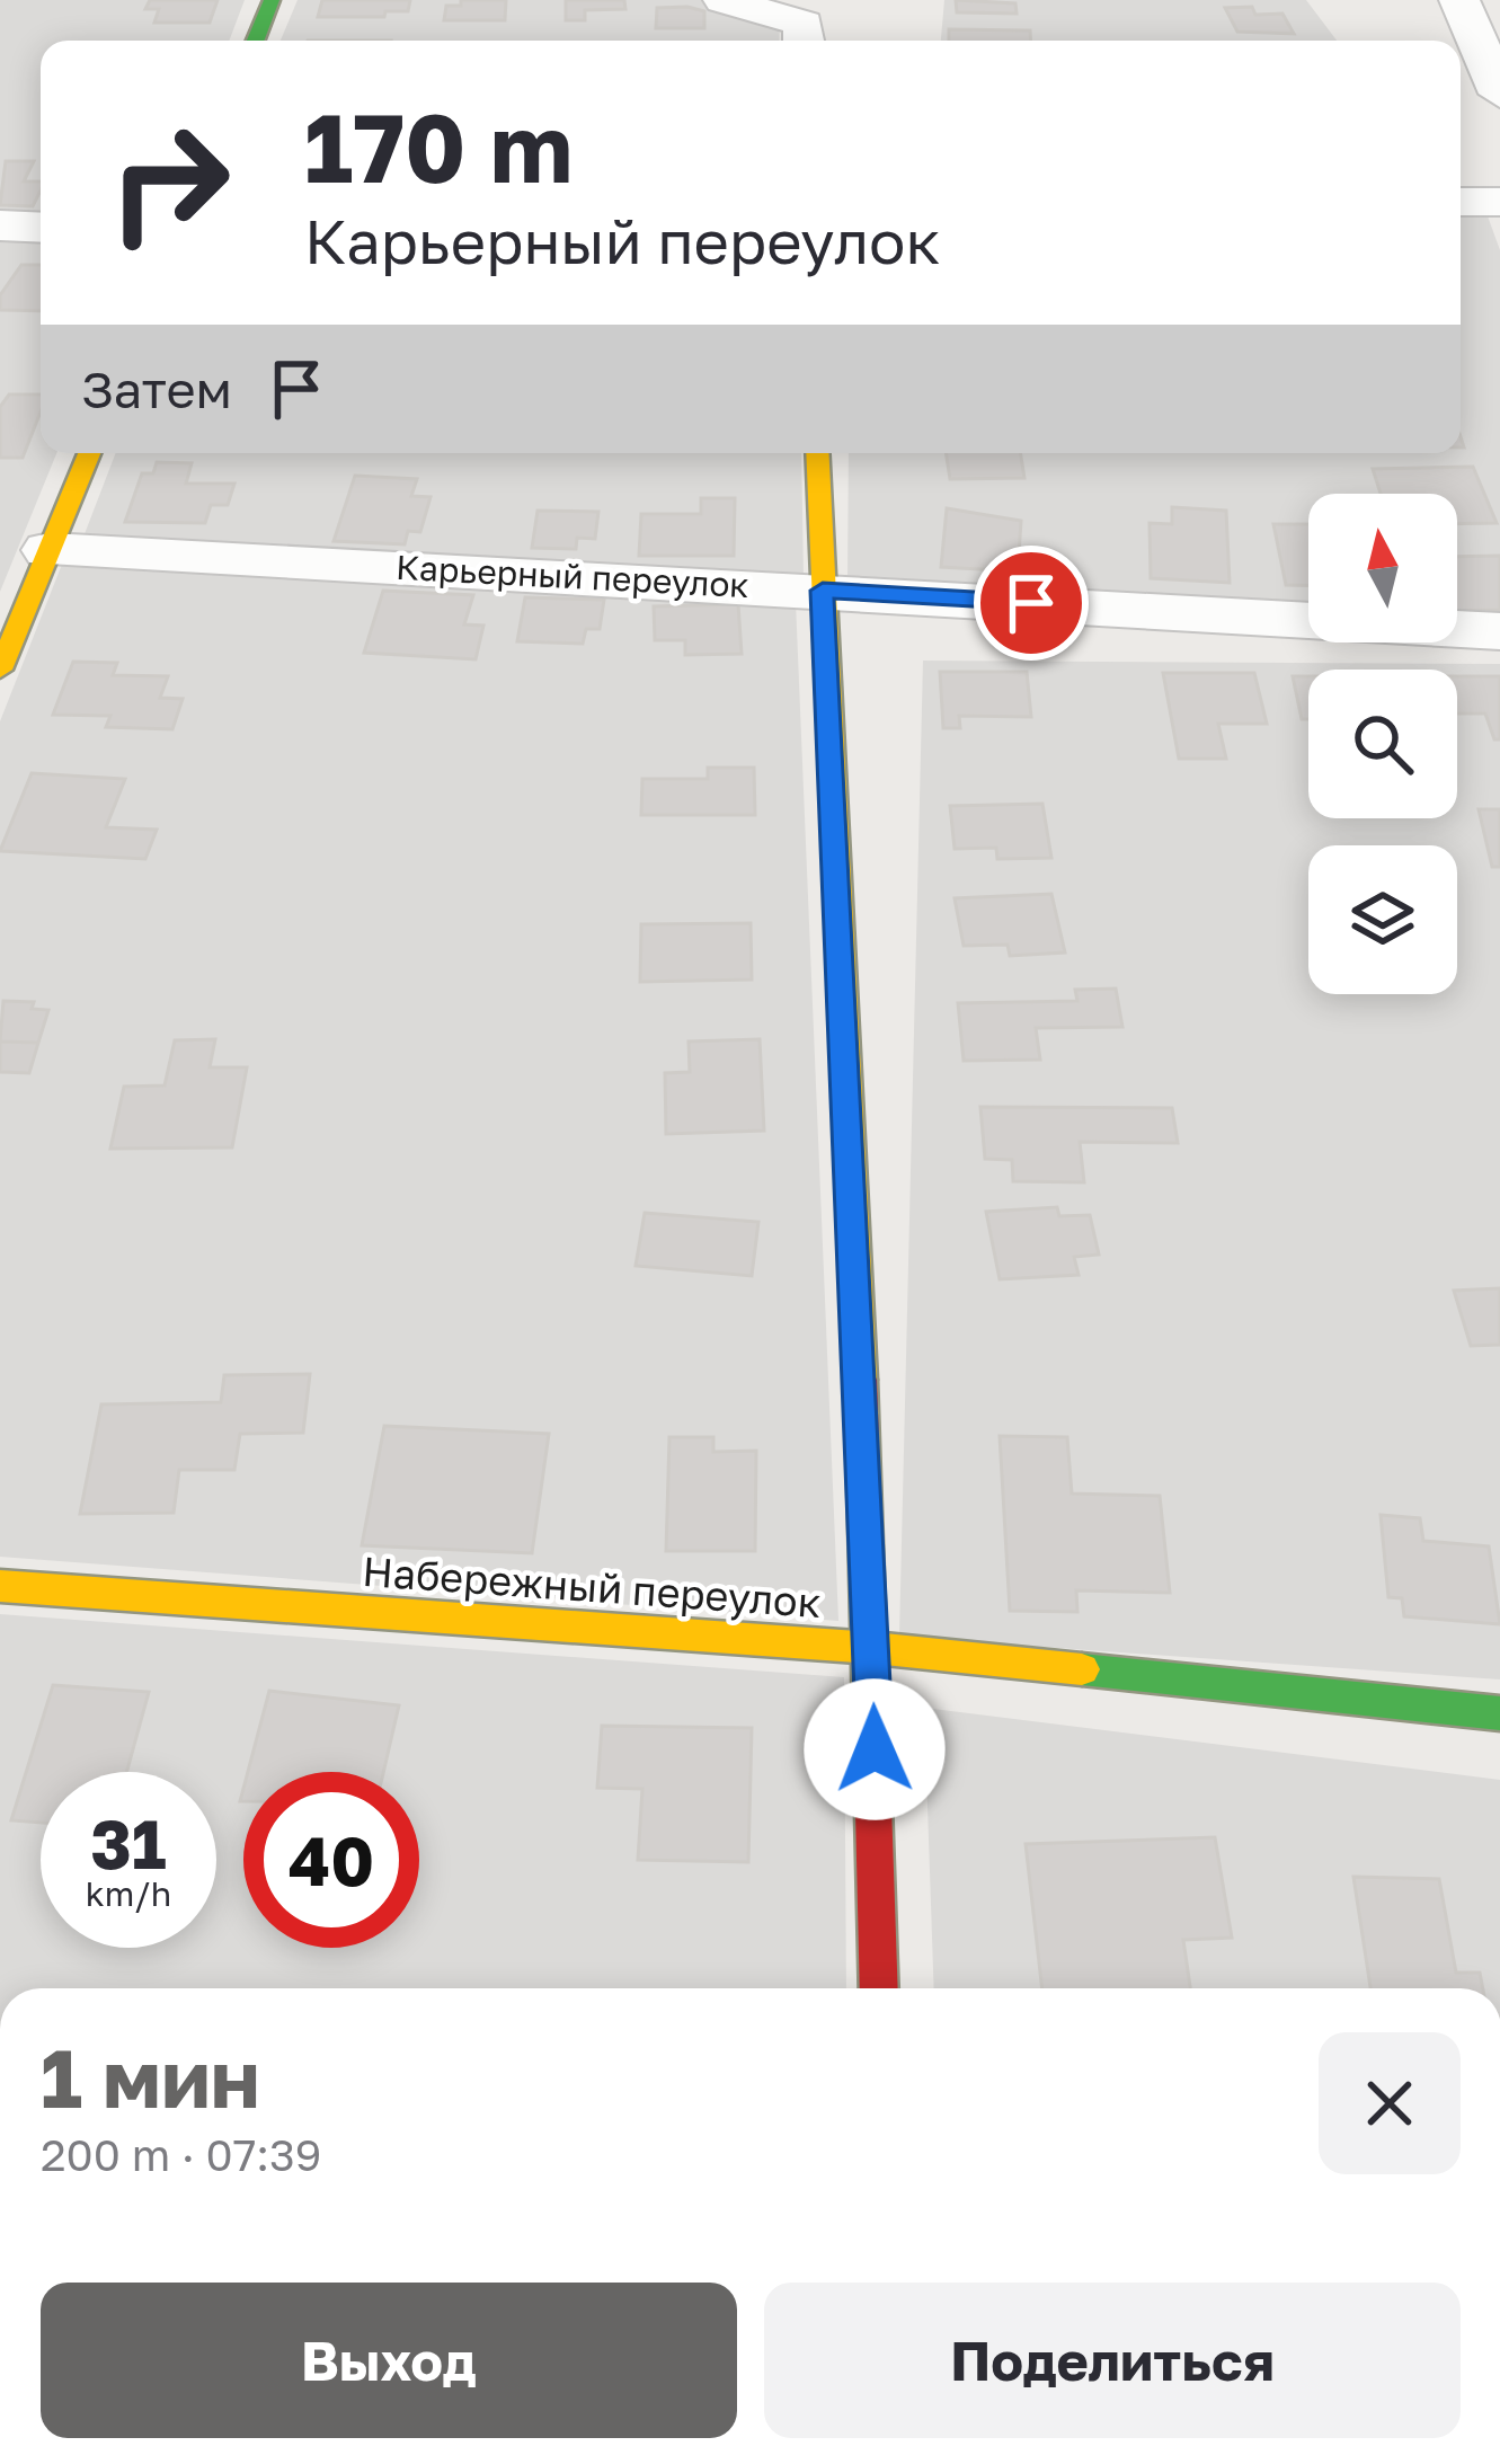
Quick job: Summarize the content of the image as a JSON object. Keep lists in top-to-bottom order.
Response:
{
  "streets": {
    "street": ["Карьерный переулок", "Набережный переулок"]
  },
  "north": "top",
  "page": {
    "turn": ["170 m", "Карьерный переулок"],
    "then": "Затем",
    "speed": "31 km/h",
    "limit": "40",
    "heading": ["1 мин", "200 m · 07:39"],
    "buttons": ["Выход", "Поделиться"]
  }
}
